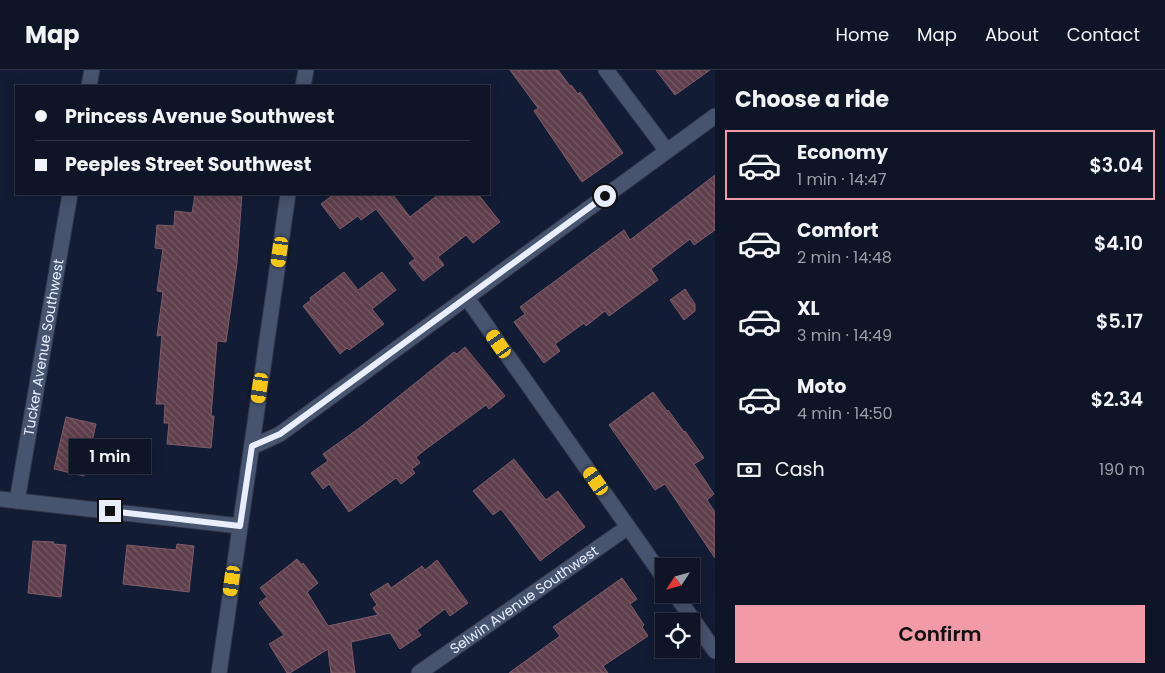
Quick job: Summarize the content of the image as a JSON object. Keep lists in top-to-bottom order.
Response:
{
  "streets": {
    "street": ["Tucker Avenue Southwest", "Selwin Avenue Southwest"]
  },
  "north": "bottom left",
  "page": {
    "header": "Map",
    "nav": [
      "Home",
      "Map",
      "About",
      "Contact"
    ],
    "heading": "Choose a ride",
    "banner": ["Princess Avenue Southwest", "Peeples Street Southwest"],
    "list": [
      {
        "name": "Economy",
        "note": "1 min · 14:47",
        "value": "$3.04"
      },
      {
        "name": "Comfort",
        "note": "2 min · 14:48",
        "value": "$4.10"
      },
      {
        "name": "XL",
        "note": "3 min · 14:49",
        "value": "$5.17"
      },
      {
        "name": "Moto",
        "note": "4 min · 14:50",
        "value": "$2.34"
      }
    ],
    "bubble": "1 min",
    "pay": ["Cash", "190 m"],
    "buttons": "Confirm"
  }
}
